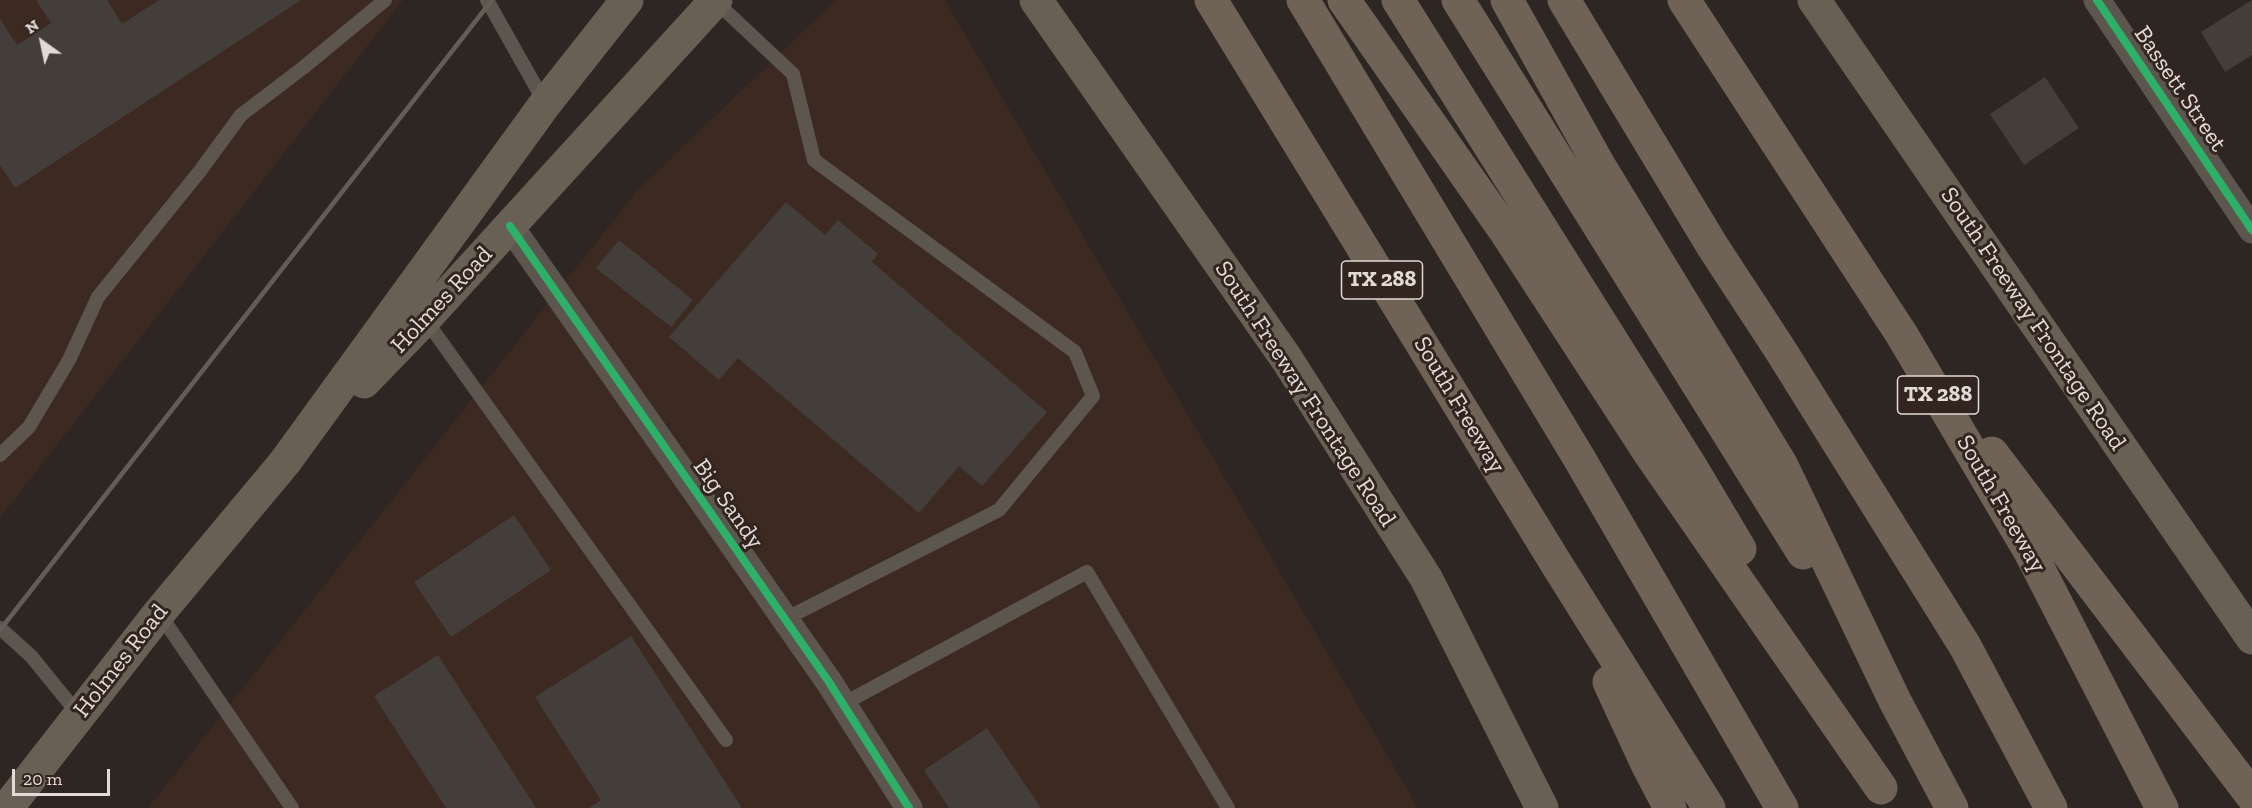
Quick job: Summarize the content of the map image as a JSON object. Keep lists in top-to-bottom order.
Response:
{
  "streets": {
    "highway": ["TX 288", "South Freeway"],
    "main road": ["Holmes Road", "South Freeway Frontage Road"],
    "street": ["Bassett Street", "Big Sandy"]
  },
  "crossings": [
    ["Holmes Road", "Big Sandy"]
  ],
  "scale_bar": "20 m",
  "north": "top left"
}
